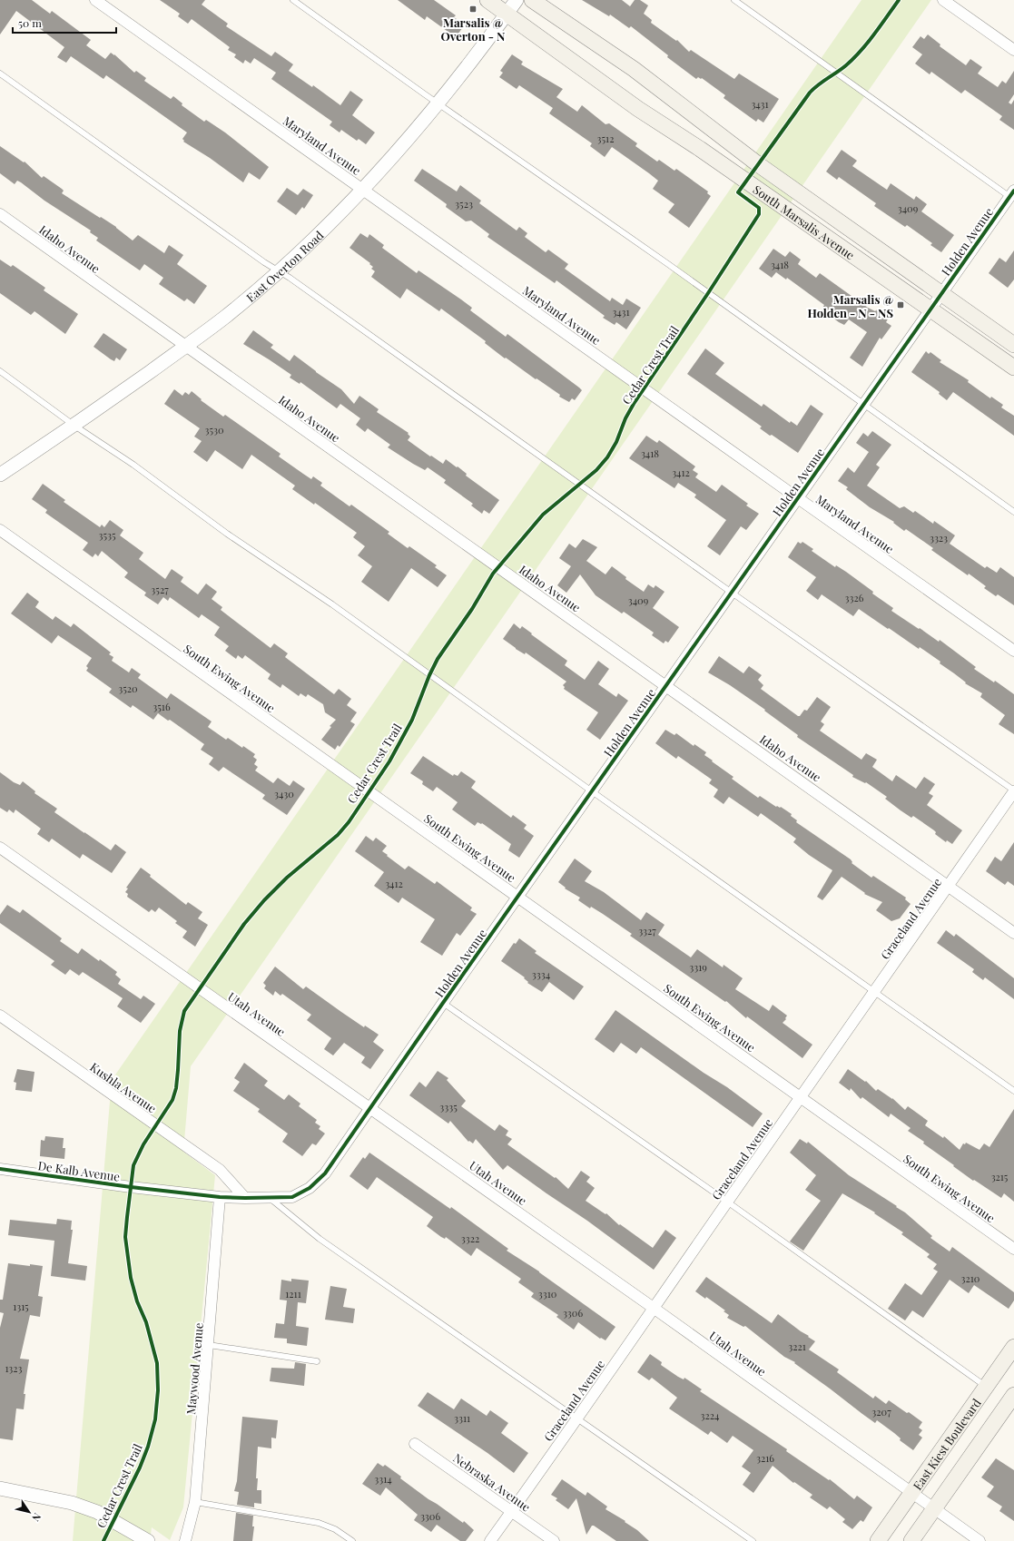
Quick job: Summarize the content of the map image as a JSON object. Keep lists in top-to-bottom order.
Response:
{
  "streets": {
    "main road": ["South Marsalis Avenue", "East Kiest Boulevard"],
    "street": [
      "Maryland Avenue",
      "Holden Avenue",
      "Idaho Avenue",
      "East Overton Road",
      "South Ewing Avenue",
      "Graceland Avenue",
      "Utah Avenue",
      "Kushla Avenue",
      "De Kalb Avenue",
      "Maywood Avenue",
      "Nebraska Avenue"
    ],
    "cycle path": ["Cedar Crest Trail"]
  },
  "crossings": [
    ["Maryland Avenue", "Holden Avenue"],
    ["Maryland Avenue", "East Overton Road"],
    ["South Marsalis Avenue", "Holden Avenue"],
    ["South Marsalis Avenue", "East Overton Road"],
    ["Holden Avenue", "Idaho Avenue"],
    ["Holden Avenue", "South Ewing Avenue"],
    ["Holden Avenue", "Utah Avenue"],
    ["Holden Avenue", "Kushla Avenue"],
    ["Holden Avenue", "De Kalb Avenue"],
    ["Holden Avenue", "Maywood Avenue"],
    ["Idaho Avenue", "East Overton Road"],
    ["Idaho Avenue", "Graceland Avenue"],
    ["South Ewing Avenue", "Graceland Avenue"],
    ["Graceland Avenue", "Utah Avenue"],
    ["Graceland Avenue", "Nebraska Avenue"],
    ["Utah Avenue", "East Kiest Boulevard"],
    ["De Kalb Avenue", "Maywood Avenue"]
  ],
  "places": {
    "transit": ["Marsalis @ Overton - N", "Marsalis @ Holden - N - NS"]
  },
  "house_numbers": [
    "3431",
    "3512",
    "3523",
    "3409",
    "3418",
    "3431",
    "3530",
    "3418",
    "3412",
    "3535",
    "3323",
    "3527",
    "3326",
    "3409",
    "3520",
    "3516",
    "3430",
    "3412",
    "3327",
    "3319",
    "3334",
    "3335",
    "3215",
    "3322",
    "3210",
    "1211",
    "3310",
    "1315",
    "3306",
    "3221",
    "1323",
    "3207",
    "3224",
    "3311",
    "3216",
    "3314",
    "3306"
  ],
  "scale_bar": "50 m",
  "north": "bottom right"
}
